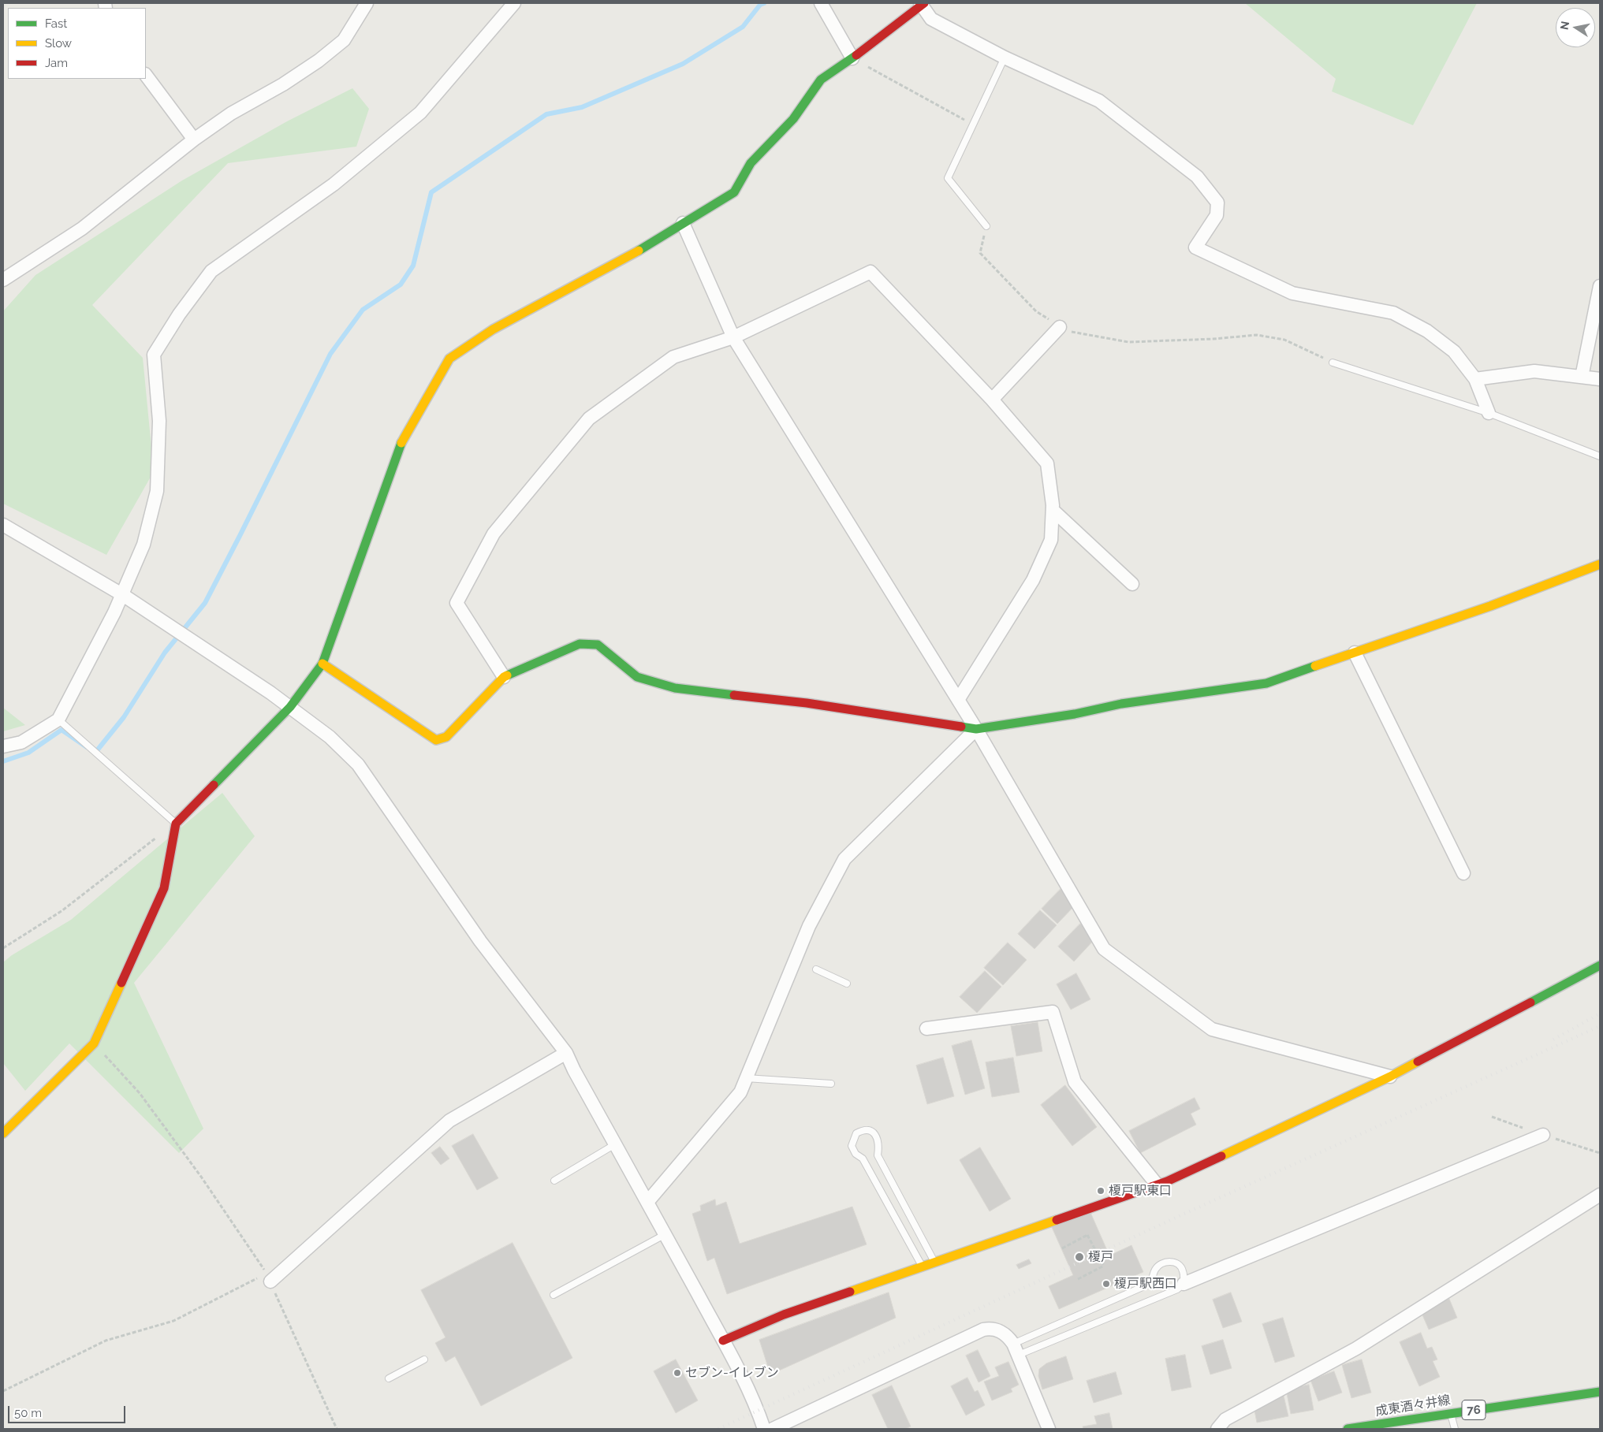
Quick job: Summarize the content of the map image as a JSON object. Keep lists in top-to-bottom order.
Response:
{
  "streets": {
    "street": ["成東酒々井線", "76"]
  },
  "places": [
    "榎戸駅東口",
    "榎戸",
    "榎戸駅西口",
    "セブン-イレブン"
  ],
  "legend": ["Fast", "Slow", "Jam"],
  "scale_bar": "50 m",
  "north": "left"
}
